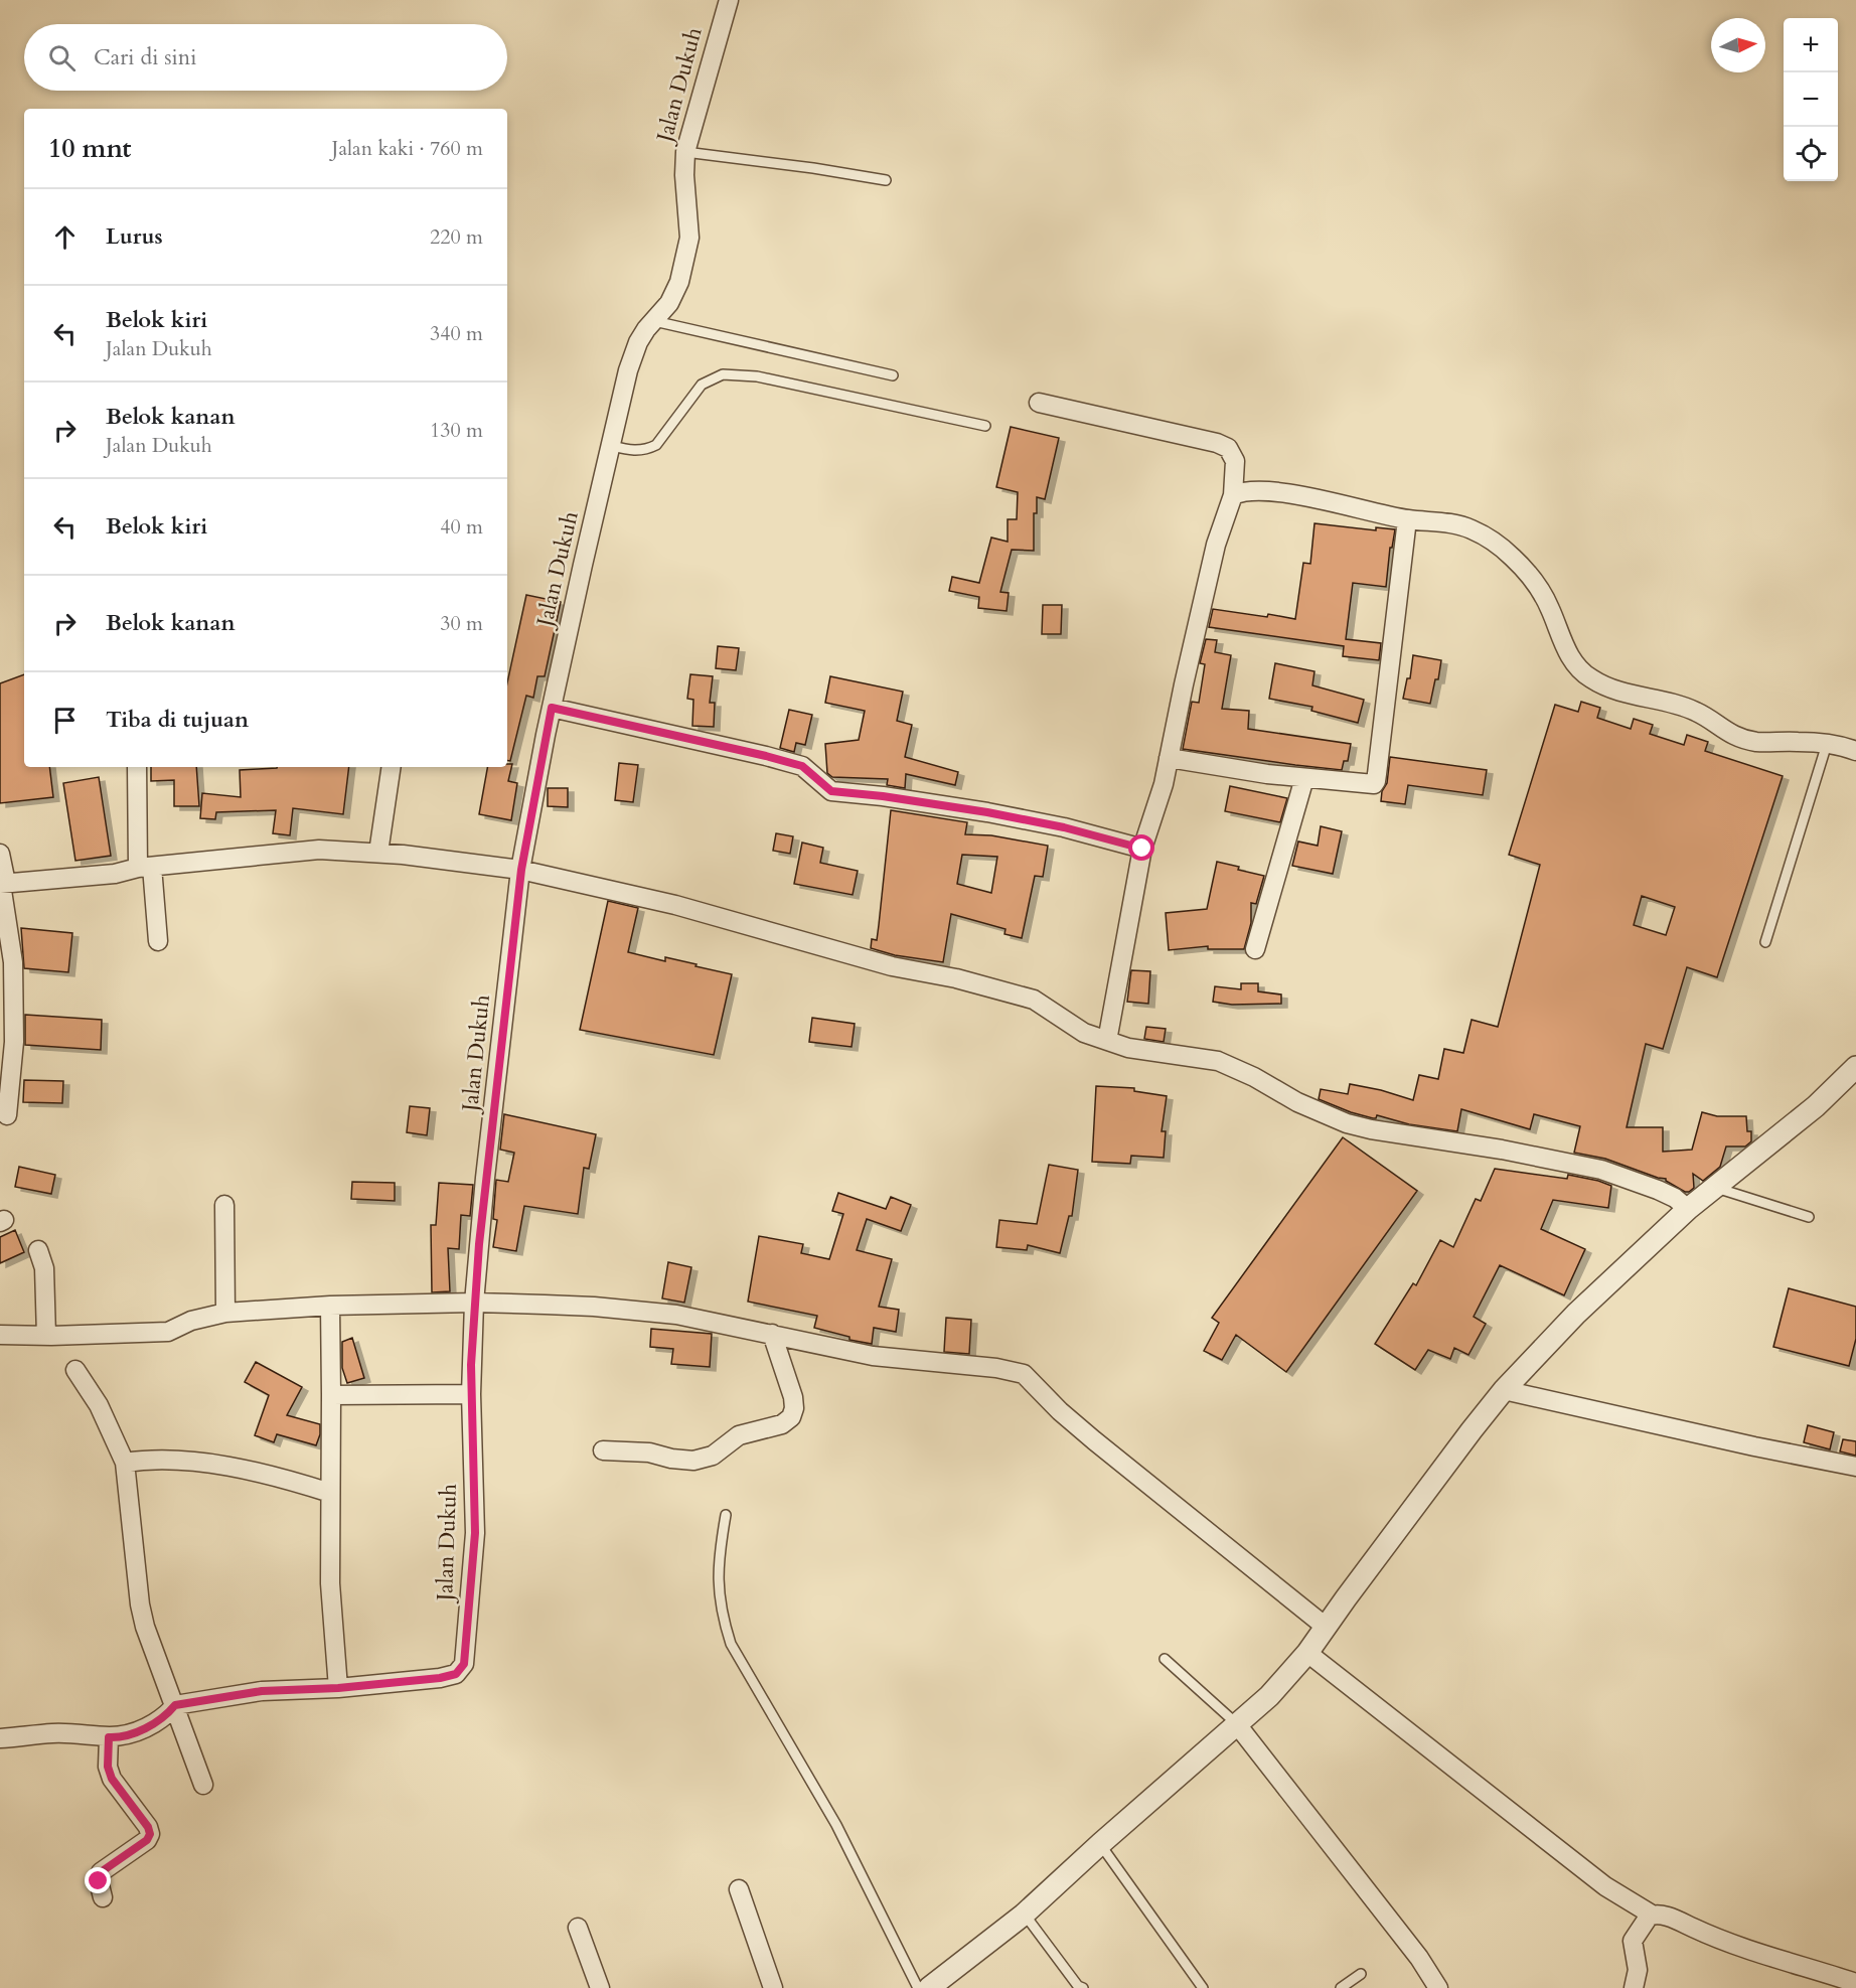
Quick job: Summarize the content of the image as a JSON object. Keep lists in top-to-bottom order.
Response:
{
  "streets": {
    "street": ["Jalan Dukuh"]
  },
  "north": "right",
  "page": {
    "map_buttons": ["+", "−"],
    "search": "Cari di sini",
    "heading": ["10 mnt", "Jalan kaki · 760 m"],
    "list": [
      ["Lurus", "220 m"],
      ["Belok kiri", "Jalan Dukuh", "340 m"],
      ["Belok kanan", "Jalan Dukuh", "130 m"],
      ["Belok kiri", "40 m"],
      ["Belok kanan", "30 m"],
      "Tiba di tujuan"
    ]
  }
}
